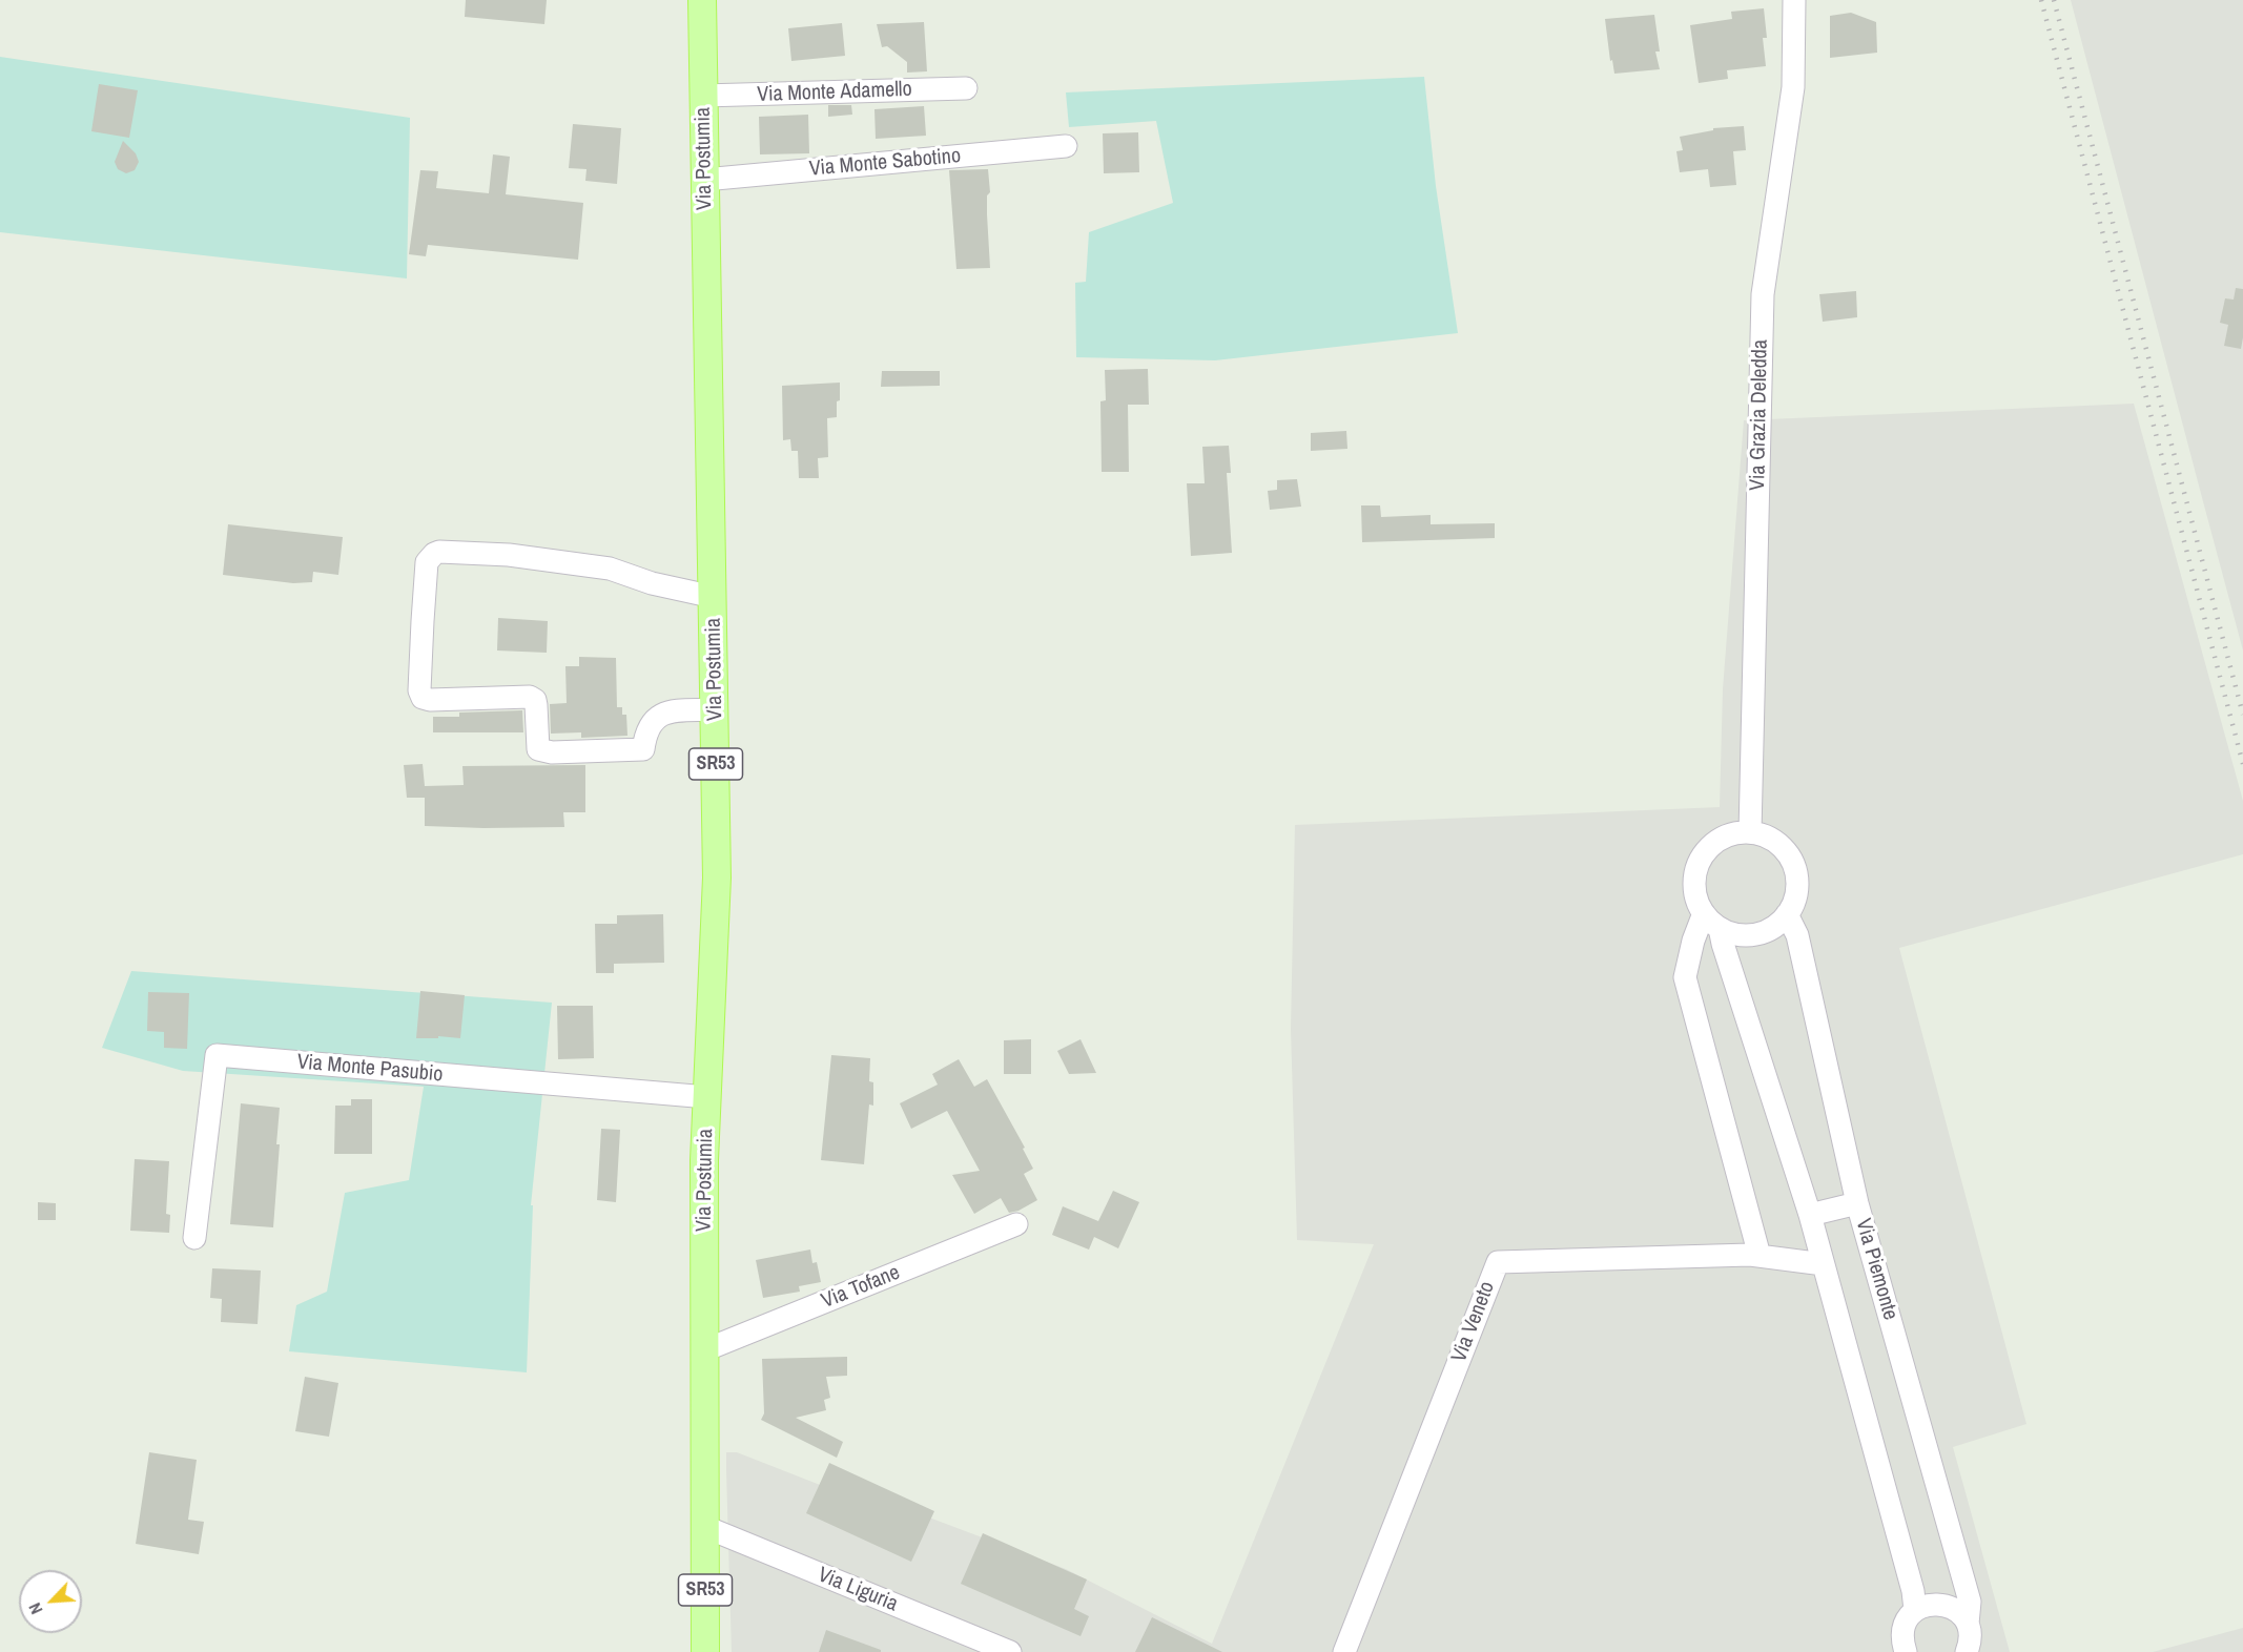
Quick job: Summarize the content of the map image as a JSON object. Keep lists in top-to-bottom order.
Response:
{
  "streets": {
    "main road": ["Via Postumia", "SR53"],
    "street": [
      "Via Monte Adamello",
      "Via Monte Sabotino",
      "Via Grazia Deledda",
      "Via Monte Pasubio",
      "Via Piemonte",
      "Via Tofane",
      "Via Veneto",
      "Via Liguria"
    ]
  },
  "crossings": [
    ["Via Monte Adamello", "Via Postumia"],
    ["Via Postumia", "Via Monte Sabotino"],
    ["Via Postumia", "SR53"],
    ["Via Postumia", "Via Monte Pasubio"],
    ["Via Postumia", "Via Tofane"],
    ["Via Postumia", "Via Liguria"],
    ["Via Grazia Deledda", "Via Piemonte"],
    ["SR53", "Via Liguria"]
  ],
  "north": "bottom left"
}
